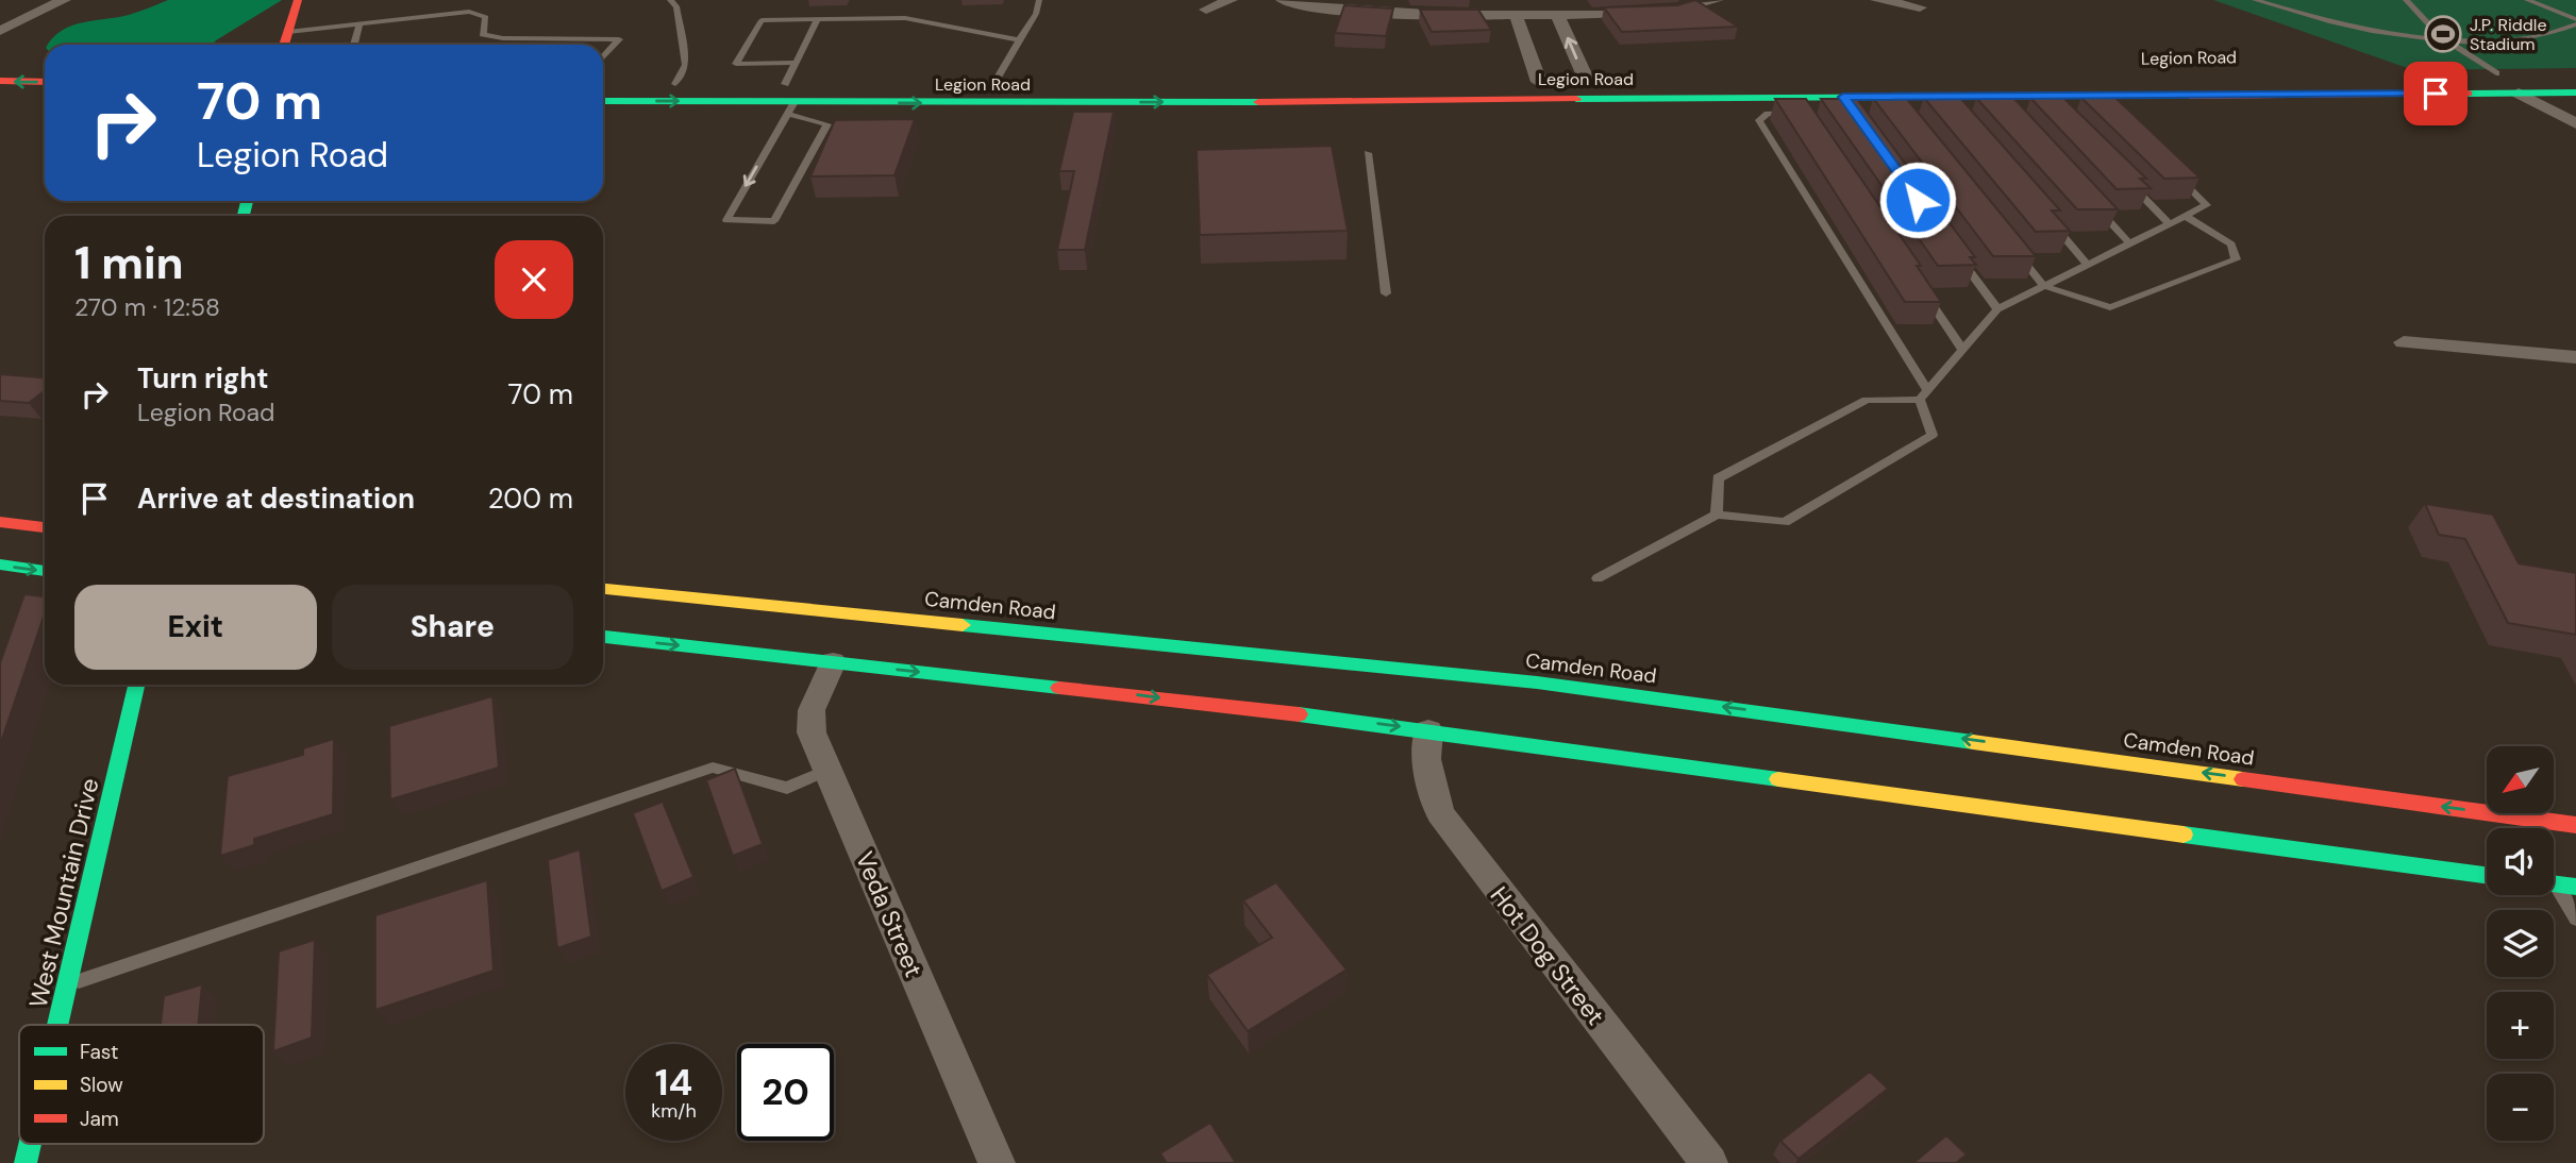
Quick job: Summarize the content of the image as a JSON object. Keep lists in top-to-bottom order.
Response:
{
  "streets": {
    "main road": ["Legion Road", "Camden Road", "West Mountain Drive"],
    "street": ["Veda Street", "Hot Dog Street"]
  },
  "places": {
    "sports": ["J.P. Riddle Stadium"]
  },
  "legend": ["Fast", "Slow", "Jam"],
  "north": "bottom left",
  "page": {
    "turn": ["70 m", "Legion Road"],
    "heading": ["1 min", "270 m · 12:58"],
    "list": [
      {
        "name": "Turn right",
        "note": "Legion Road",
        "value": "70 m"
      },
      {
        "name": "Arrive at destination",
        "value": "200 m"
      }
    ],
    "buttons": ["Exit", "Share"],
    "map_buttons": ["+", "−"],
    "speed": "14 km/h",
    "limit": "20"
  }
}
